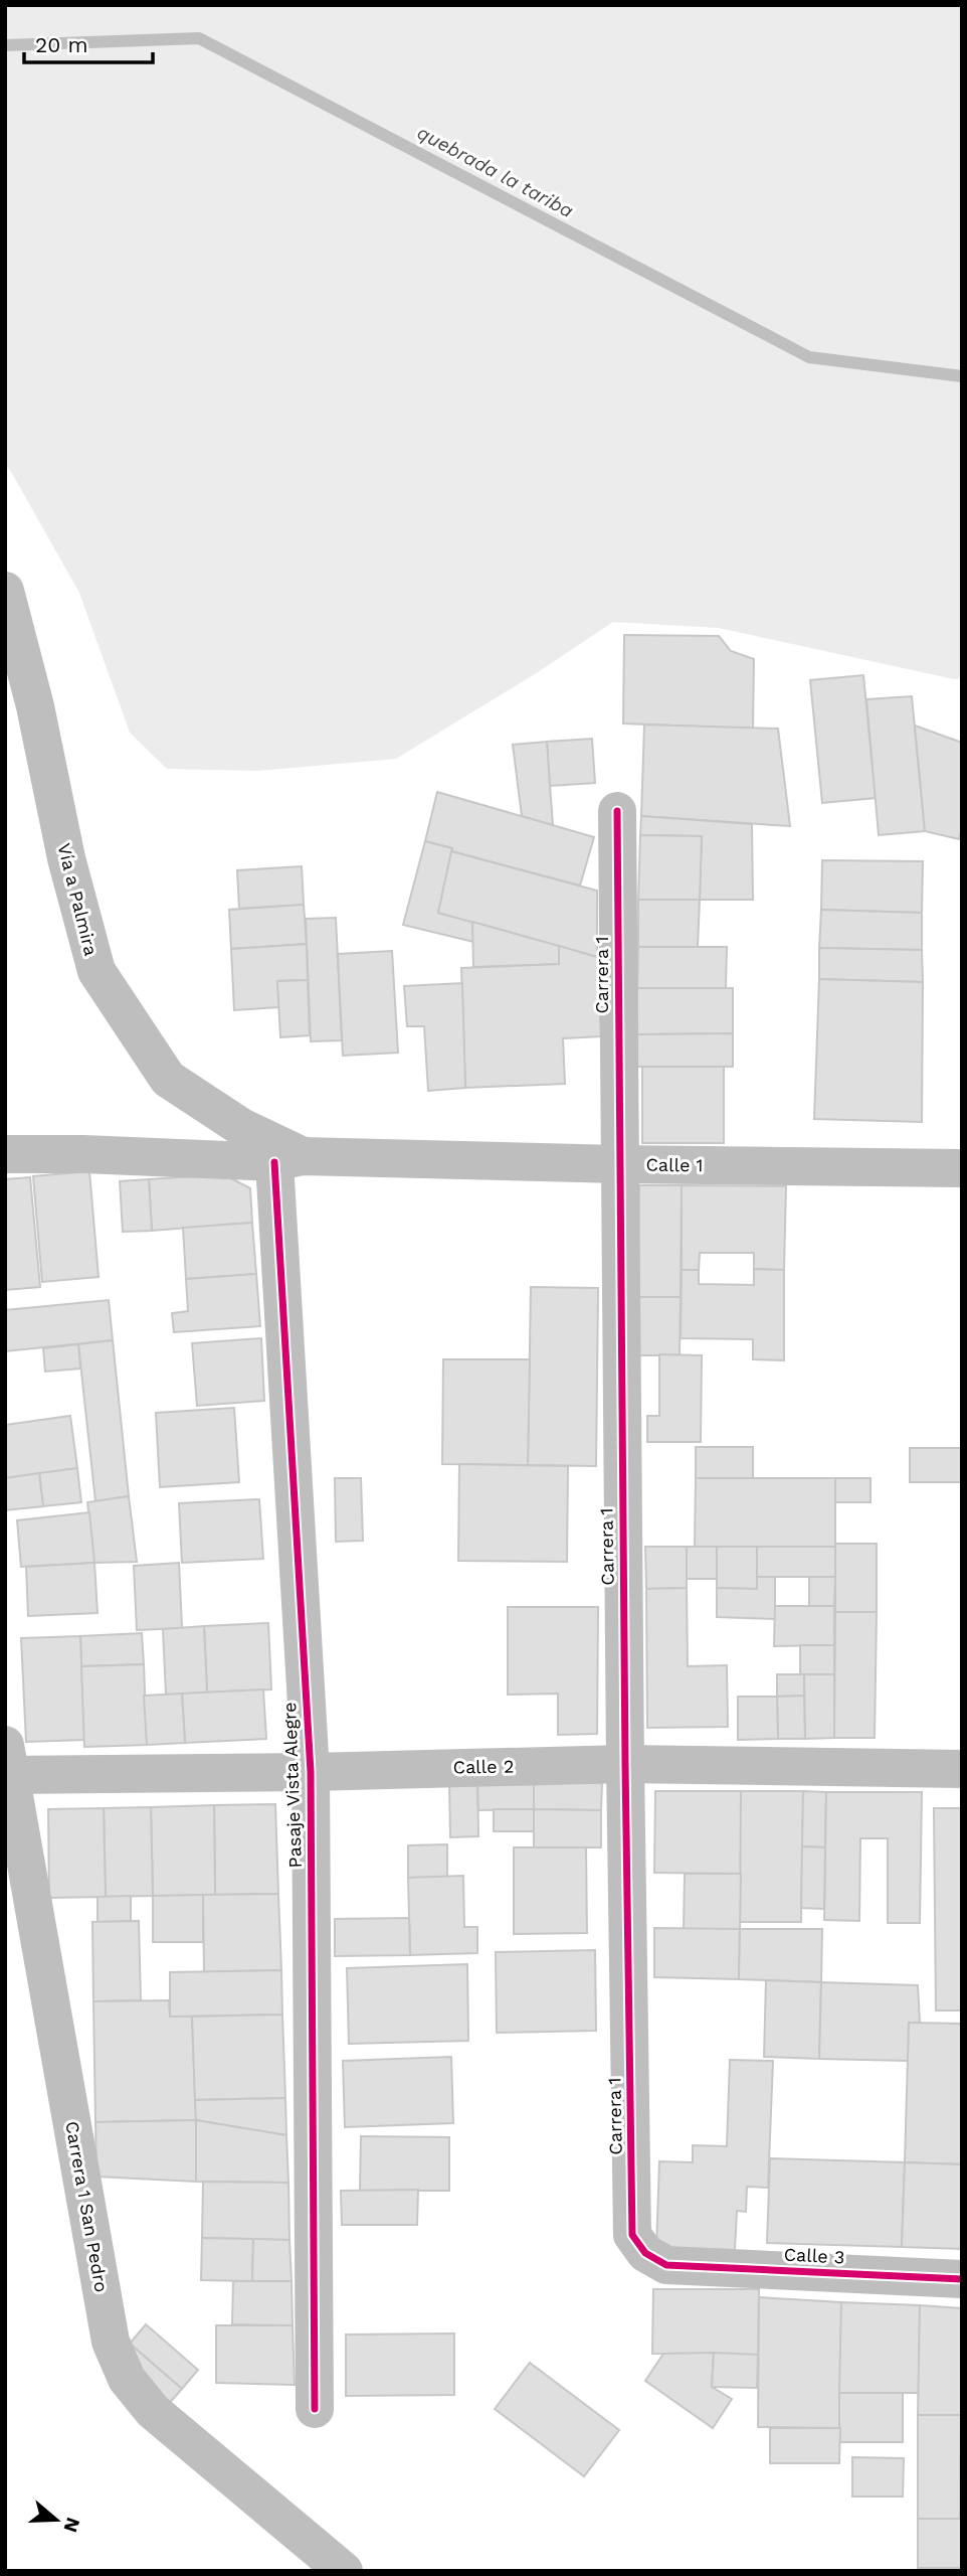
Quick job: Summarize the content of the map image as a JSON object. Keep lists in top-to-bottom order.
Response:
{
  "streets": {
    "street": [
      "Vía a Palmira",
      "Carrera 1",
      "Calle 1",
      "Calle 2",
      "Pasaje Vista Alegre",
      "Carrera 1 San Pedro",
      "Calle 3"
    ]
  },
  "crossings": [
    ["Vía a Palmira", "Calle 1"],
    ["Vía a Palmira", "Pasaje Vista Alegre"],
    ["Carrera 1", "Calle 1"],
    ["Carrera 1", "Calle 2"],
    ["Carrera 1", "Calle 3"],
    ["Calle 1", "Pasaje Vista Alegre"],
    ["Calle 2", "Pasaje Vista Alegre"],
    ["Calle 2", "Carrera 1 San Pedro"]
  ],
  "water": ["quebrada la tariba"],
  "scale_bar": "20 m",
  "north": "right"
}
